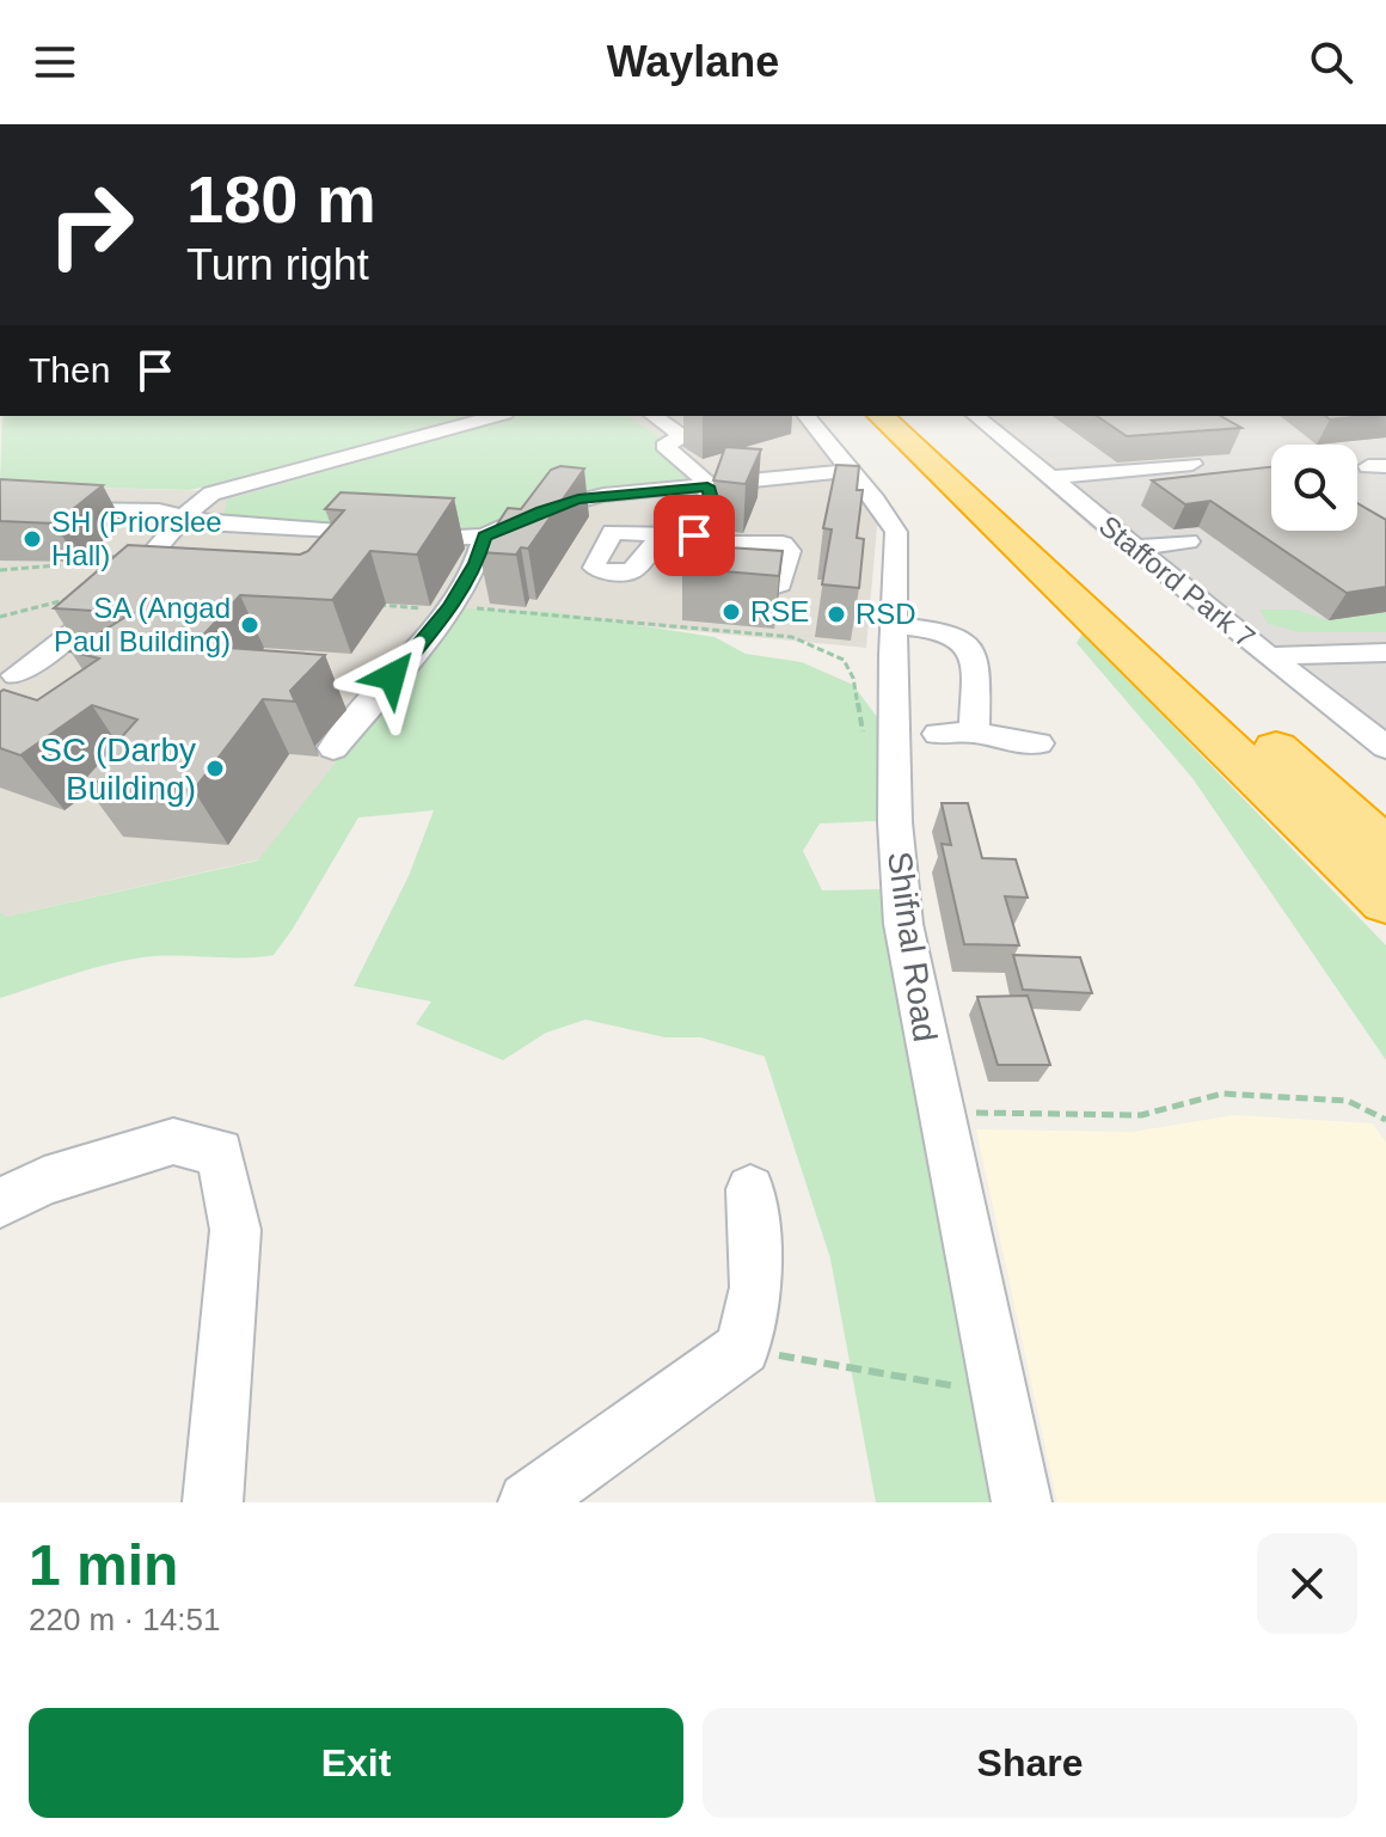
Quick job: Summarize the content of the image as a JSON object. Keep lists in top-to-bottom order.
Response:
{
  "streets": {
    "street": ["Stafford Park 7", "Shifnal Road"]
  },
  "places": [
    "SH (Priorslee Hall)",
    "RSE",
    "RSD",
    "SA (Angad Paul Building)",
    "SC (Darby Building)"
  ],
  "page": {
    "header": "Waylane",
    "turn": ["180 m", "Turn right"],
    "then": "Then",
    "heading": ["1 min", "220 m · 14:51"],
    "buttons": ["Exit", "Share"]
  }
}
